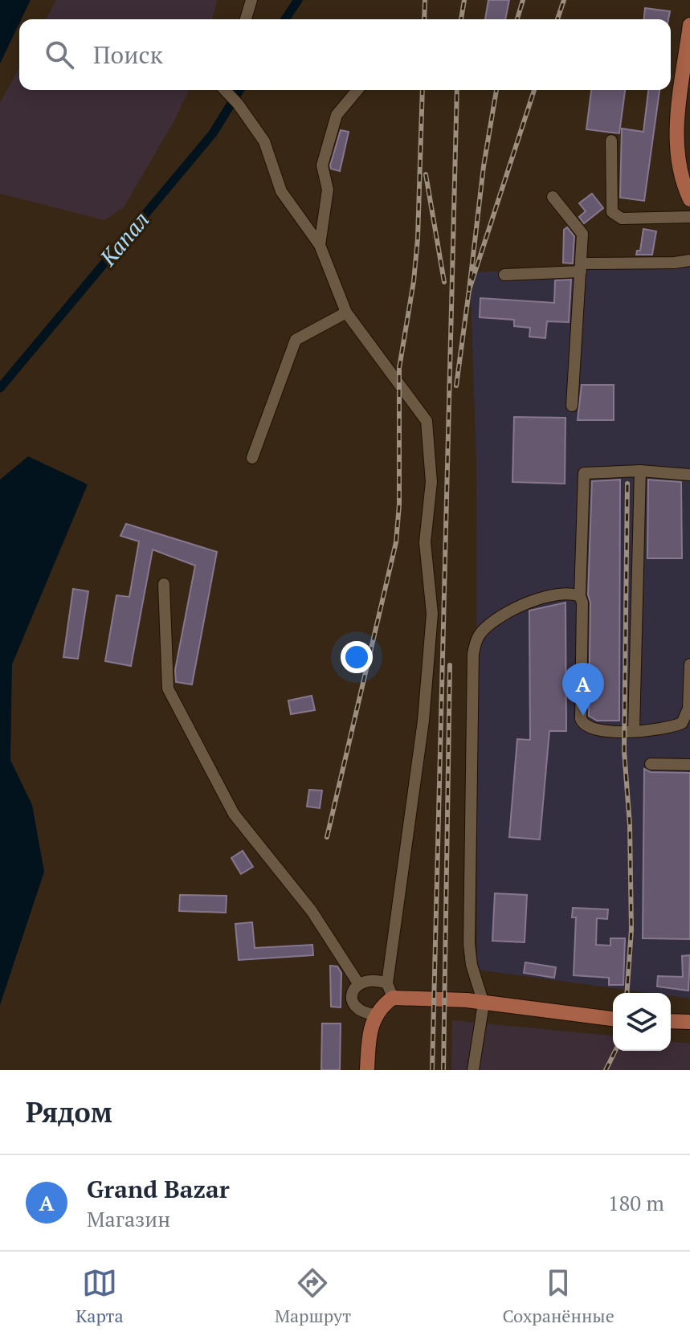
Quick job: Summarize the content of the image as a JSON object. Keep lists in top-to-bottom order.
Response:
{
  "water": ["Капал"],
  "page": {
    "search": "Поиск",
    "pins": "A",
    "heading": "Рядом",
    "list": [
      {
        "mark": "A",
        "name": "Grand Bazar",
        "note": "Магазин",
        "value": "180 m"
      }
    ],
    "nav": ["Карта", "Маршрут", "Сохранённые"]
  }
}
